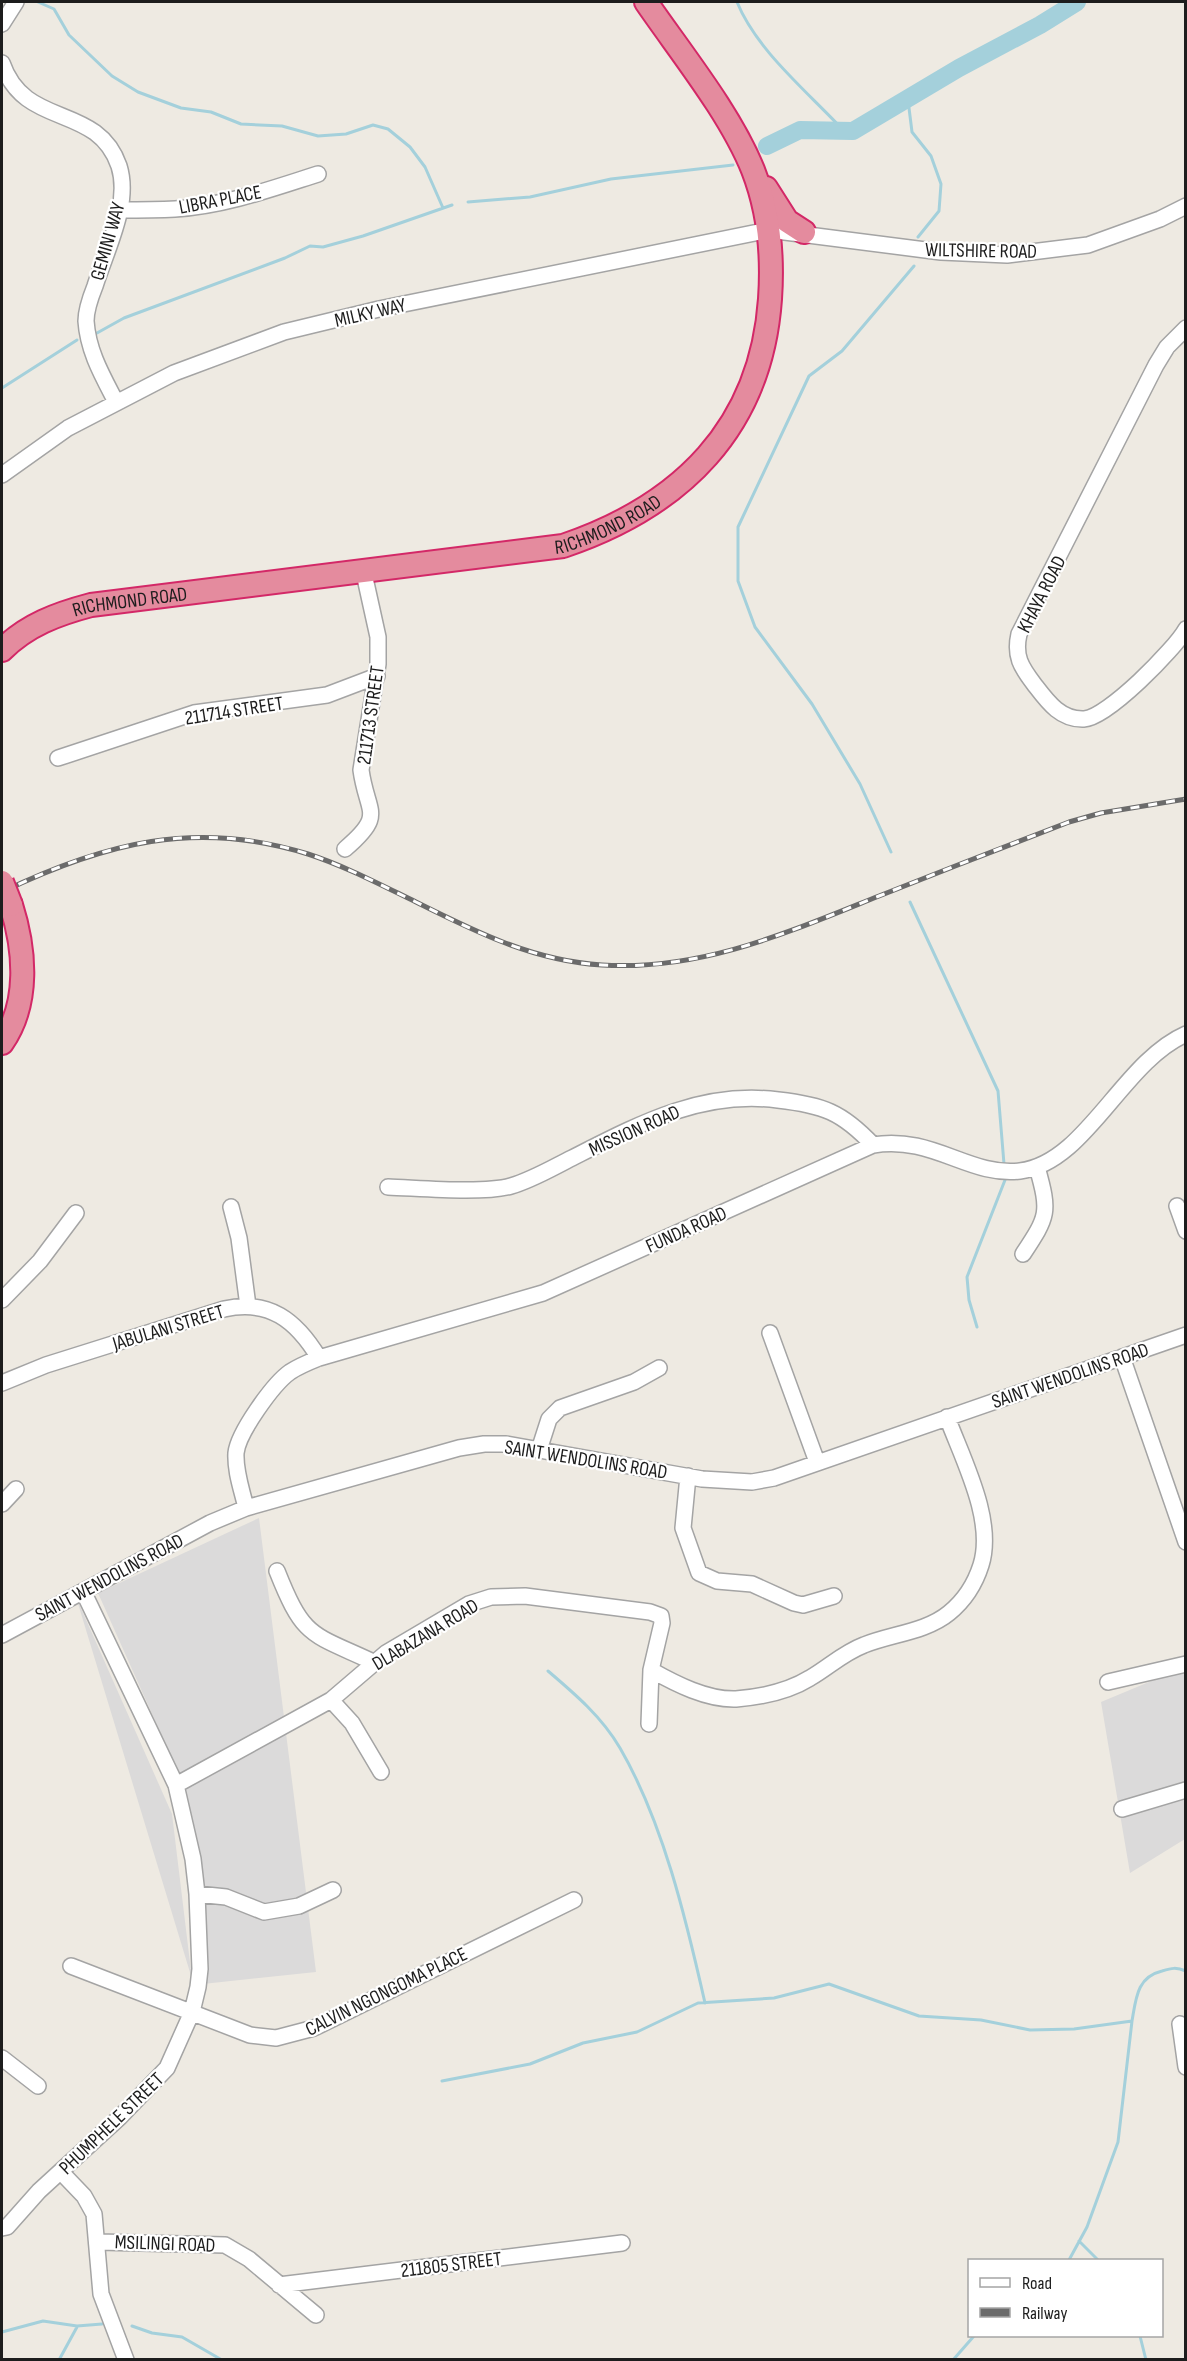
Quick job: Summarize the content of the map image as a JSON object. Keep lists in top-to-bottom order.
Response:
{
  "streets": {
    "highway": ["RICHMOND ROAD"],
    "street": [
      "LIBRA PLACE",
      "GEMINI WAY",
      "WILTSHIRE ROAD",
      "MILKY WAY",
      "KHAYA ROAD",
      "211714 STREET",
      "211713 STREET",
      "MISSION ROAD",
      "FUNDA ROAD",
      "JABULANI STREET",
      "SAINT WENDOLINS ROAD",
      "DLABAZANA ROAD",
      "CALVIN NGONGOMA PLACE",
      "PHUMPHELE STREET",
      "MSILINGI ROAD",
      "211805 STREET"
    ]
  },
  "crossings": [
    ["LIBRA PLACE", "GEMINI WAY"],
    ["GEMINI WAY", "MILKY WAY"],
    ["WILTSHIRE ROAD", "MILKY WAY"],
    ["WILTSHIRE ROAD", "RICHMOND ROAD"],
    ["MILKY WAY", "RICHMOND ROAD"],
    ["RICHMOND ROAD", "211713 STREET"],
    ["211714 STREET", "211713 STREET"],
    ["MISSION ROAD", "FUNDA ROAD"],
    ["FUNDA ROAD", "JABULANI STREET"],
    ["FUNDA ROAD", "SAINT WENDOLINS ROAD"],
    ["SAINT WENDOLINS ROAD", "PHUMPHELE STREET"],
    ["DLABAZANA ROAD", "PHUMPHELE STREET"],
    ["CALVIN NGONGOMA PLACE", "PHUMPHELE STREET"],
    ["MSILINGI ROAD", "211805 STREET"]
  ],
  "legend": ["Road", "Railway"]
}
